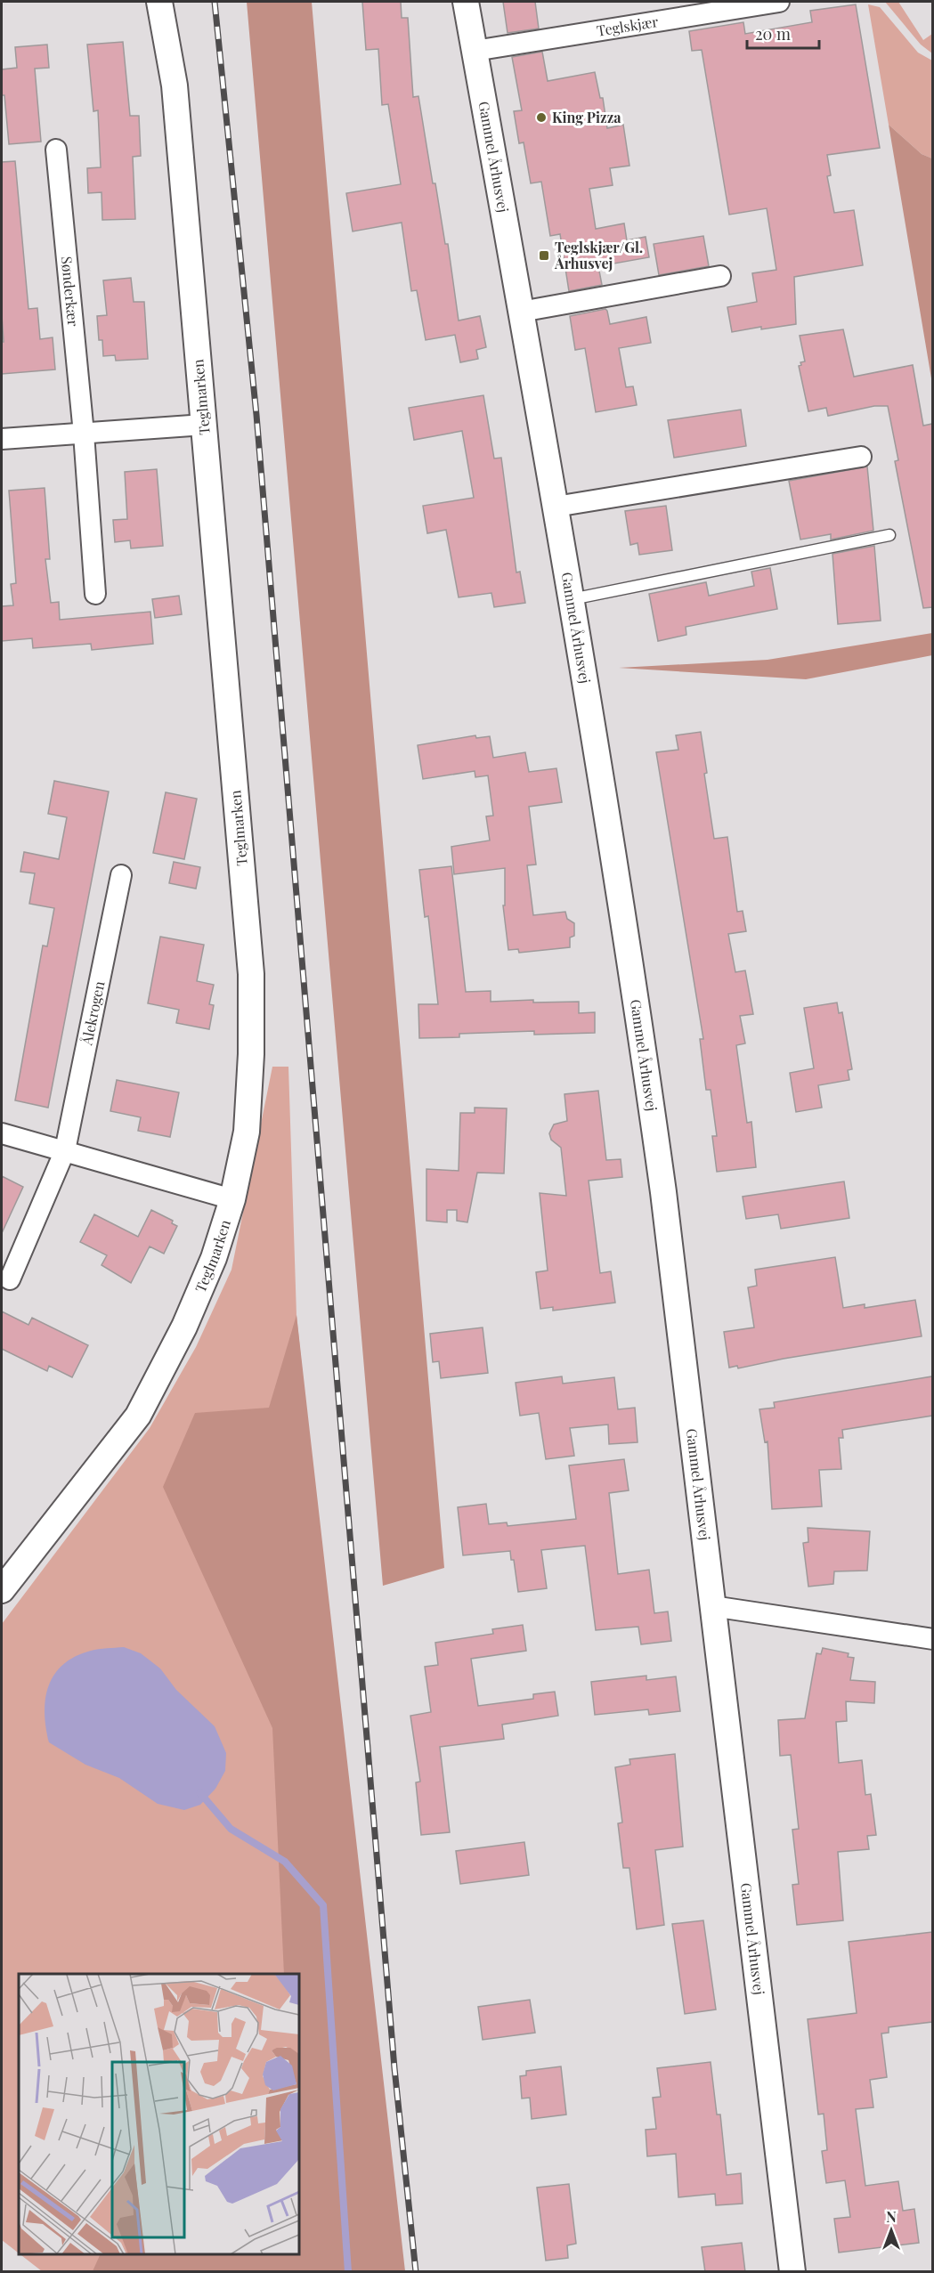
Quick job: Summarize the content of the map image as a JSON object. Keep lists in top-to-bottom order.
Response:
{
  "streets": {
    "street": [
      "Teglskjær",
      "Gammel Århusvej",
      "Sønderkær",
      "Teglmarken",
      "Ålekrogen"
    ]
  },
  "crossings": [
    ["Teglskjær", "Gammel Århusvej"]
  ],
  "places": {
    "other": ["King Pizza"],
    "transit": ["Teglskjær/Gl. Århusvej"]
  },
  "scale_bar": "20 m",
  "north": "top"
}
